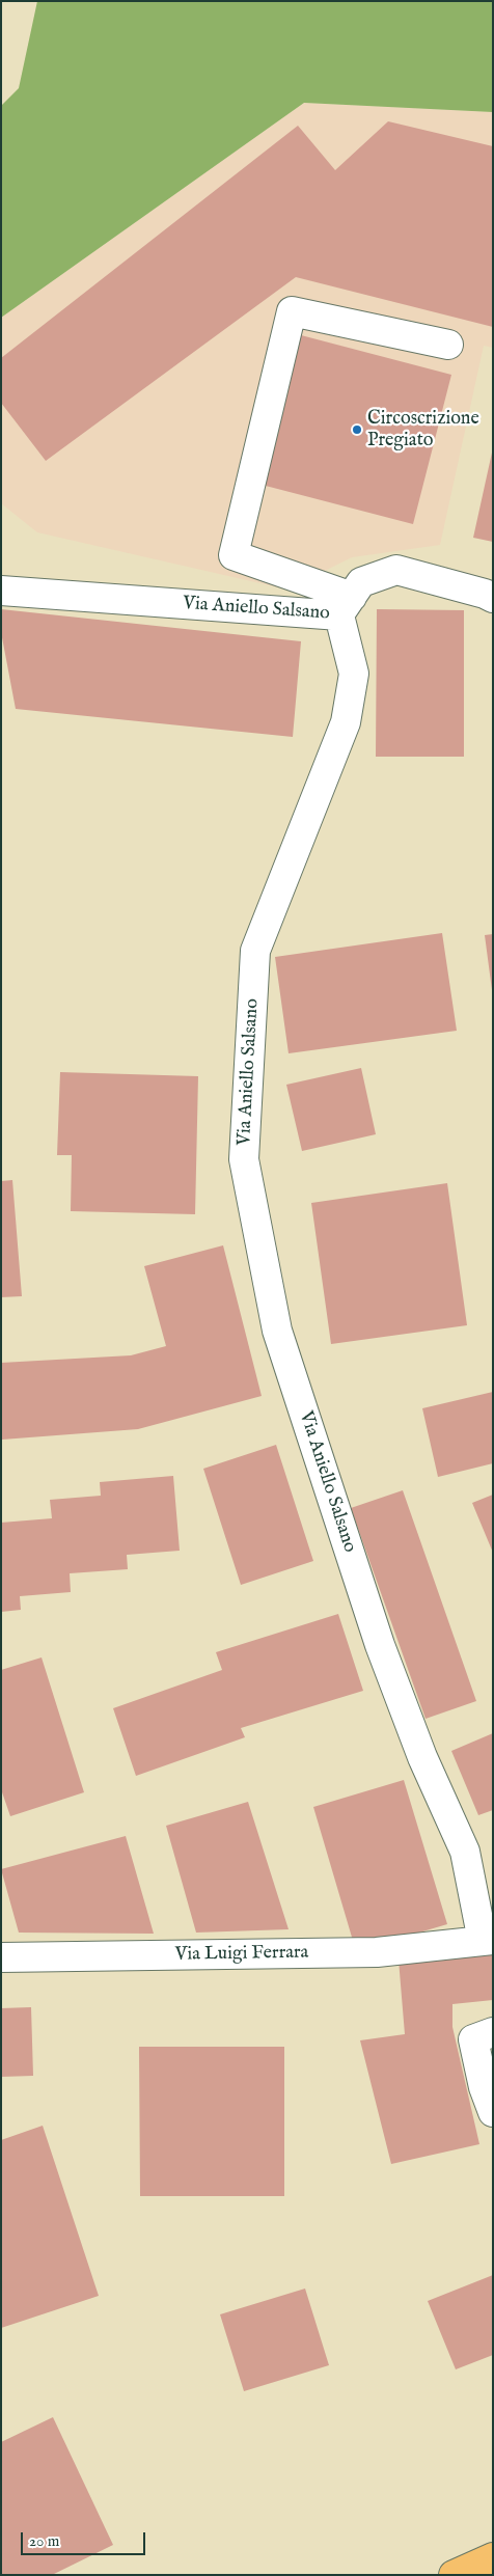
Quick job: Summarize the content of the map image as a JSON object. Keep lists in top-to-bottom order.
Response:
{
  "streets": {
    "street": ["Via Aniello Salsano", "Via Luigi Ferrara"]
  },
  "crossings": [
    ["Via Aniello Salsano", "Via Luigi Ferrara"]
  ],
  "places": ["Circoscrizione Pregiato"],
  "scale_bar": "20 m"
}
